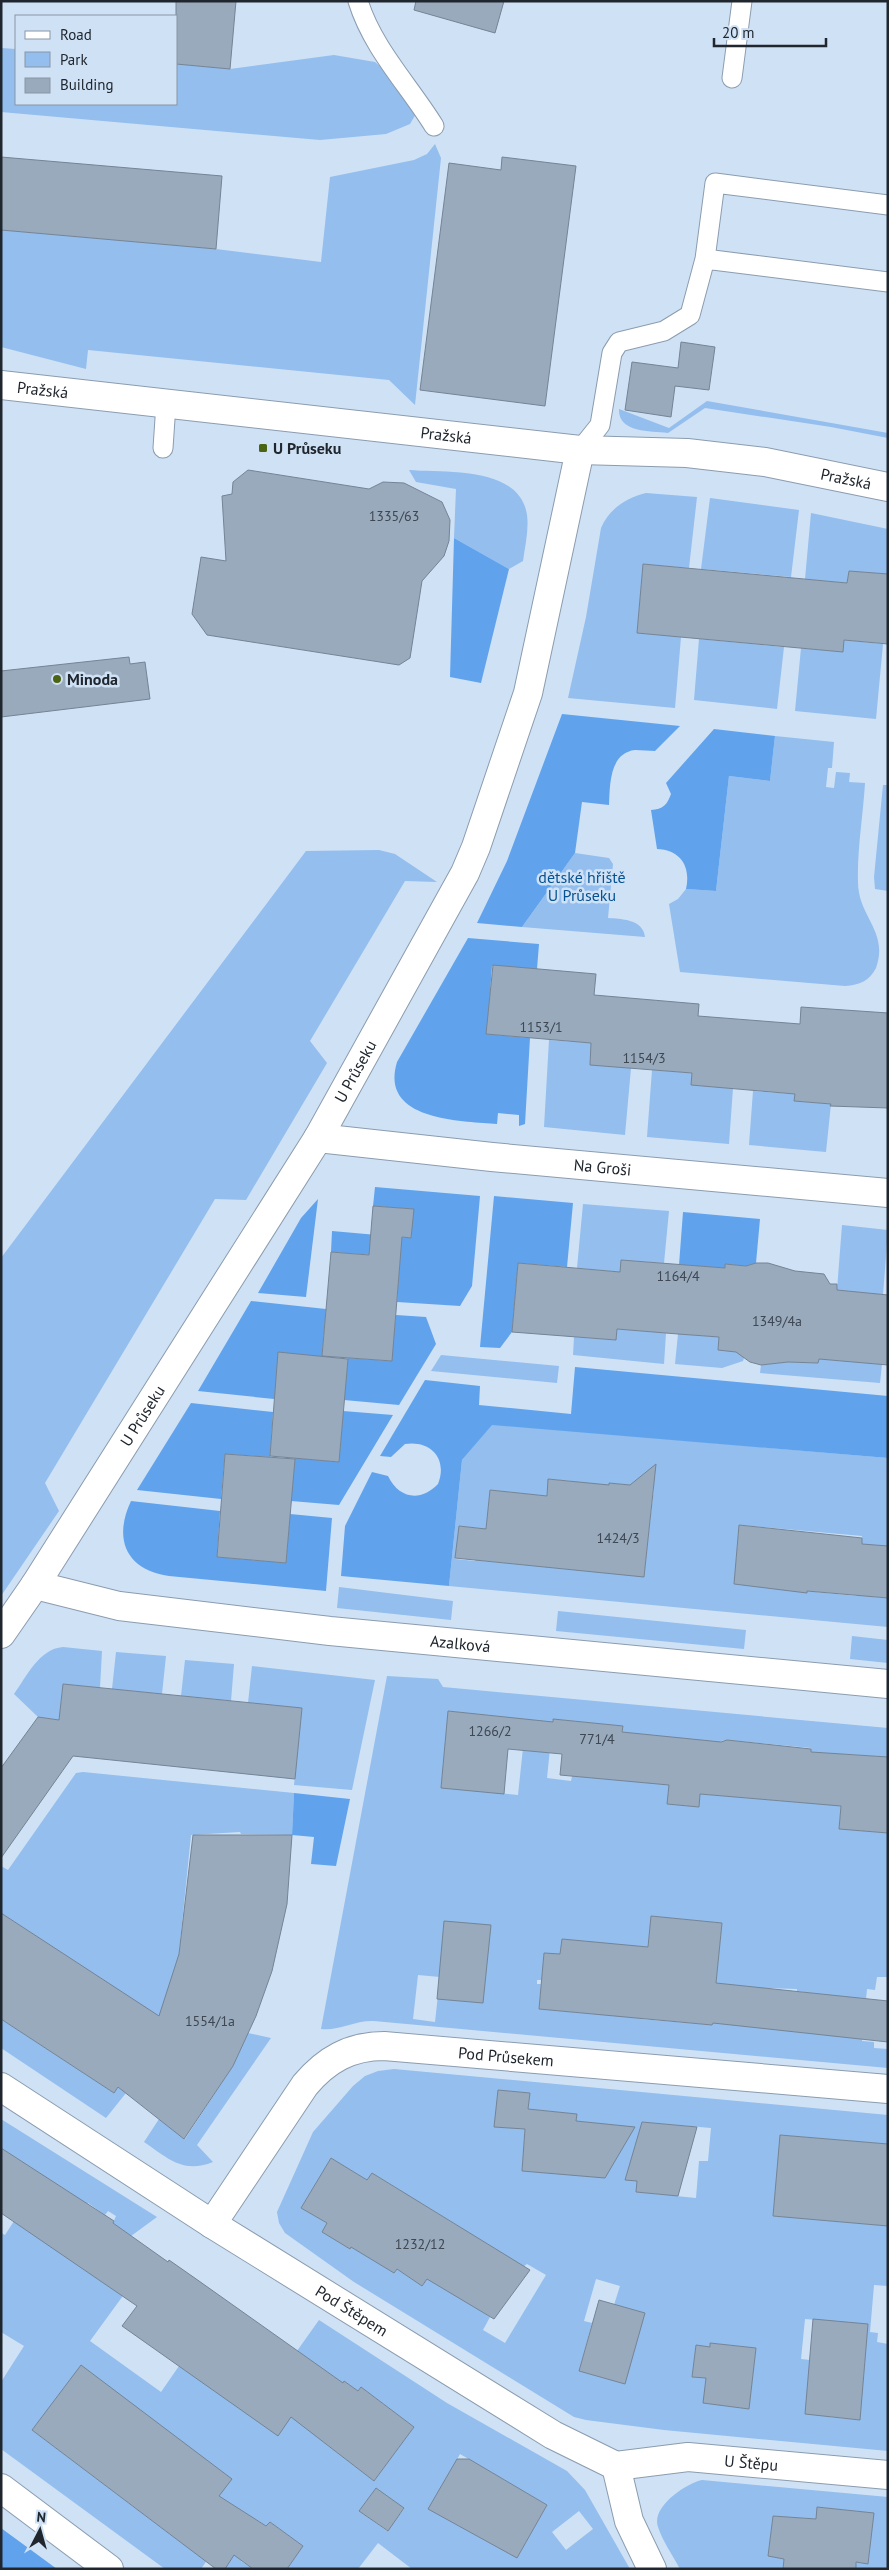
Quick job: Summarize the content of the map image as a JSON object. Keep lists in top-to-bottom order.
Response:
{
  "streets": {
    "street": [
      "Pražská",
      "U Průseku",
      "Na Groši",
      "Azalková",
      "Pod Průsekem",
      "Pod Štěpem",
      "U Štěpu"
    ]
  },
  "crossings": [
    ["Pražská", "U Průseku"],
    ["U Průseku", "Na Groši"],
    ["U Průseku", "Azalková"],
    ["Pod Průsekem", "Pod Štěpem"],
    ["Pod Štěpem", "U Štěpu"]
  ],
  "parks": ["dětské hřiště U Průseku"],
  "places": {
    "transit": ["U Průseku"],
    "other": ["Minoda"]
  },
  "house_numbers": [
    "1335/63",
    "1153/1",
    "1154/3",
    "1164/4",
    "1349/4a",
    "1424/3",
    "1266/2",
    "771/4",
    "1554/1a",
    "1232/12"
  ],
  "legend": ["Road", "Park", "Building"],
  "scale_bar": "20 m",
  "north": "top"
}
